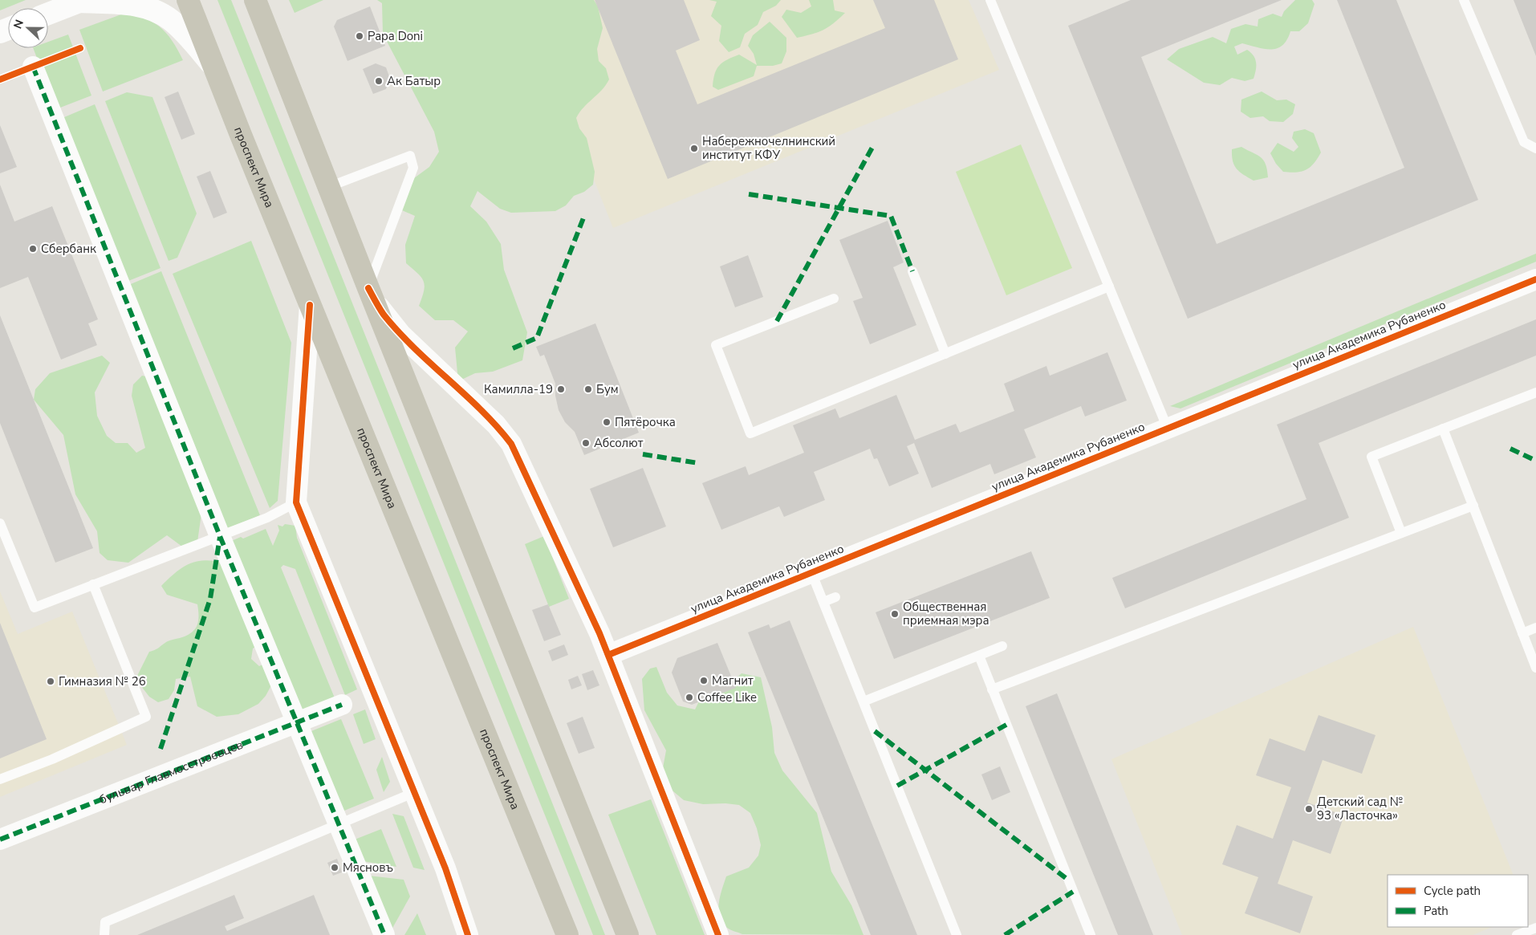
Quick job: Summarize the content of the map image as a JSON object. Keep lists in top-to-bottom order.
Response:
{
  "streets": {
    "main road": ["проспект Мира"],
    "street": ["улица Академика Рубаненко", "бульвар Главмосстроевцев"]
  },
  "places": [
    "Papa Doni",
    "Ак Батыр",
    "Набережночелнинский институт КФУ",
    "Сбербанк",
    "Камилла-19",
    "Бум",
    "Пятёрочка",
    "Абсолют",
    "Общественная приемная мэра",
    "Магнит",
    "Гимназия № 26",
    "Coffee Like",
    "Детский сад № 93 «Ласточка»",
    "Мясновъ"
  ],
  "legend": ["Cycle path", "Path"],
  "north": "left"
}
